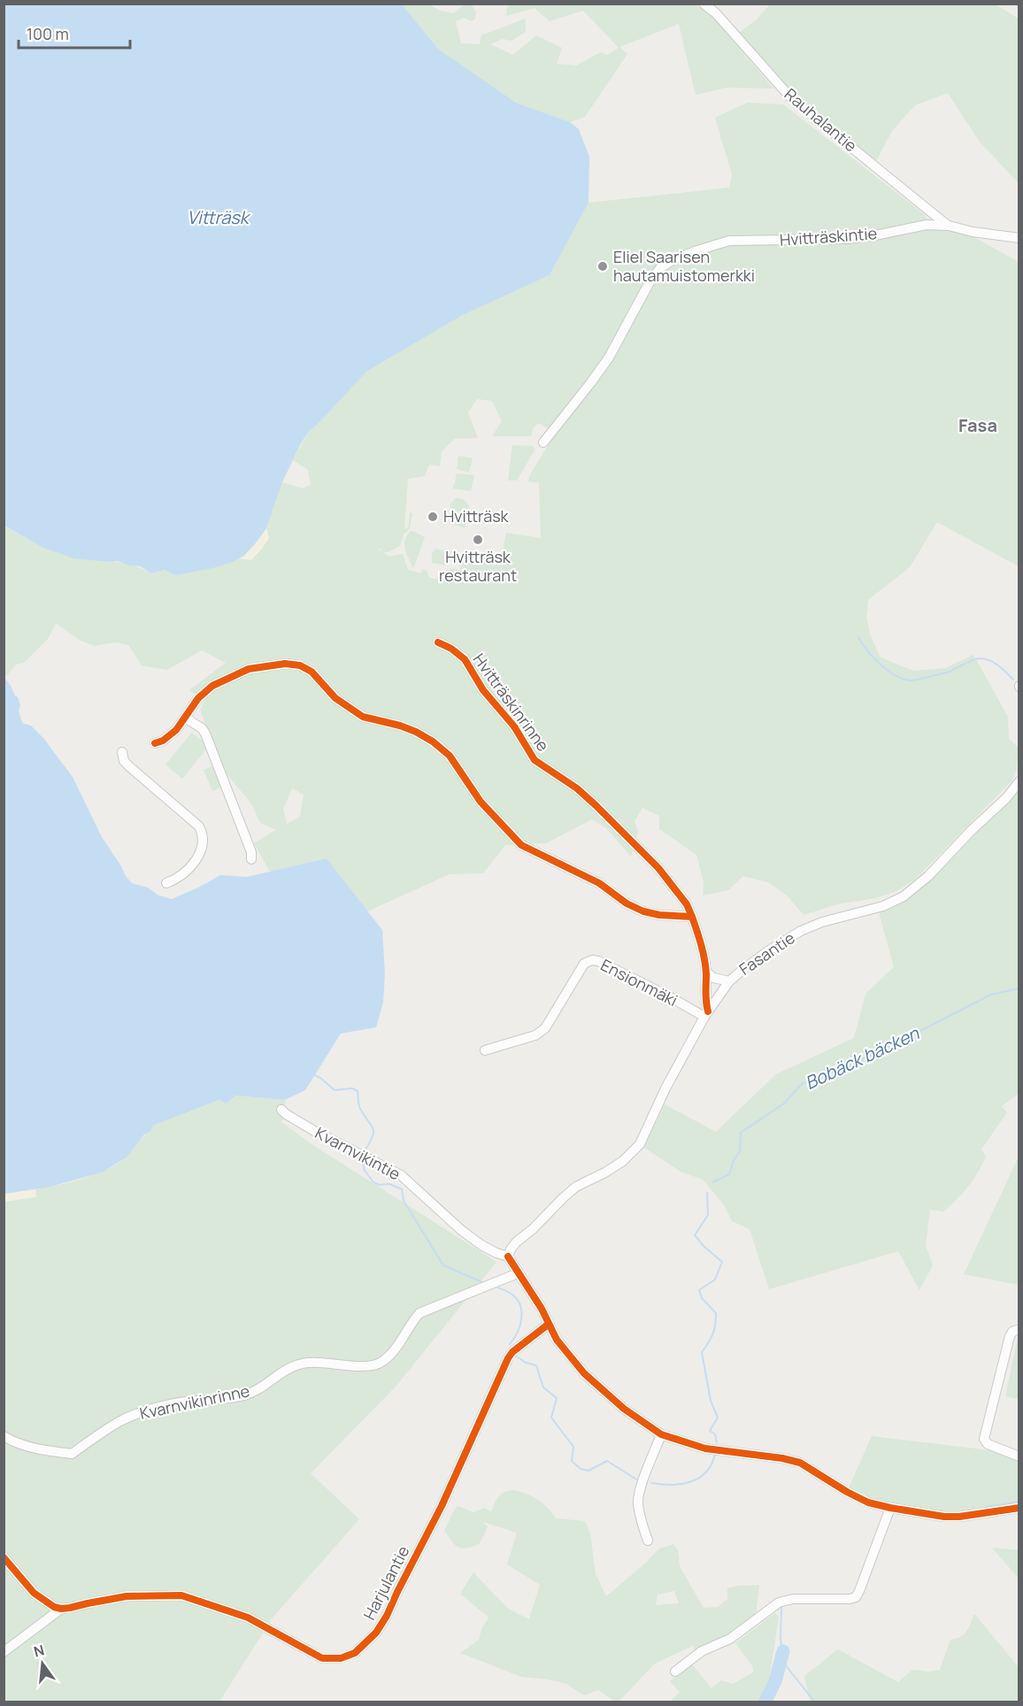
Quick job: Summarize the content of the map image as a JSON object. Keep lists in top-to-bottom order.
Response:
{
  "streets": {
    "street": [
      "Rauhalantie",
      "Hvitträskintie",
      "Hvitträskinrinne",
      "Fasantie",
      "Ensionmäki",
      "Kvarnvikintie",
      "Kvarnvikinrinne",
      "Harjulantie"
    ]
  },
  "crossings": [
    ["Rauhalantie", "Hvitträskintie"],
    ["Hvitträskinrinne", "Fasantie"],
    ["Hvitträskinrinne", "Ensionmäki"],
    ["Fasantie", "Ensionmäki"],
    ["Fasantie", "Kvarnvikintie"]
  ],
  "districts": ["Fasa"],
  "water": ["Vitträsk", "Bobäck bäcken"],
  "places": ["Eliel Saarisen hautamuistomerkki", "Hvitträsk", "Hvitträsk restaurant"],
  "scale_bar": "100 m",
  "north": "top"
}
